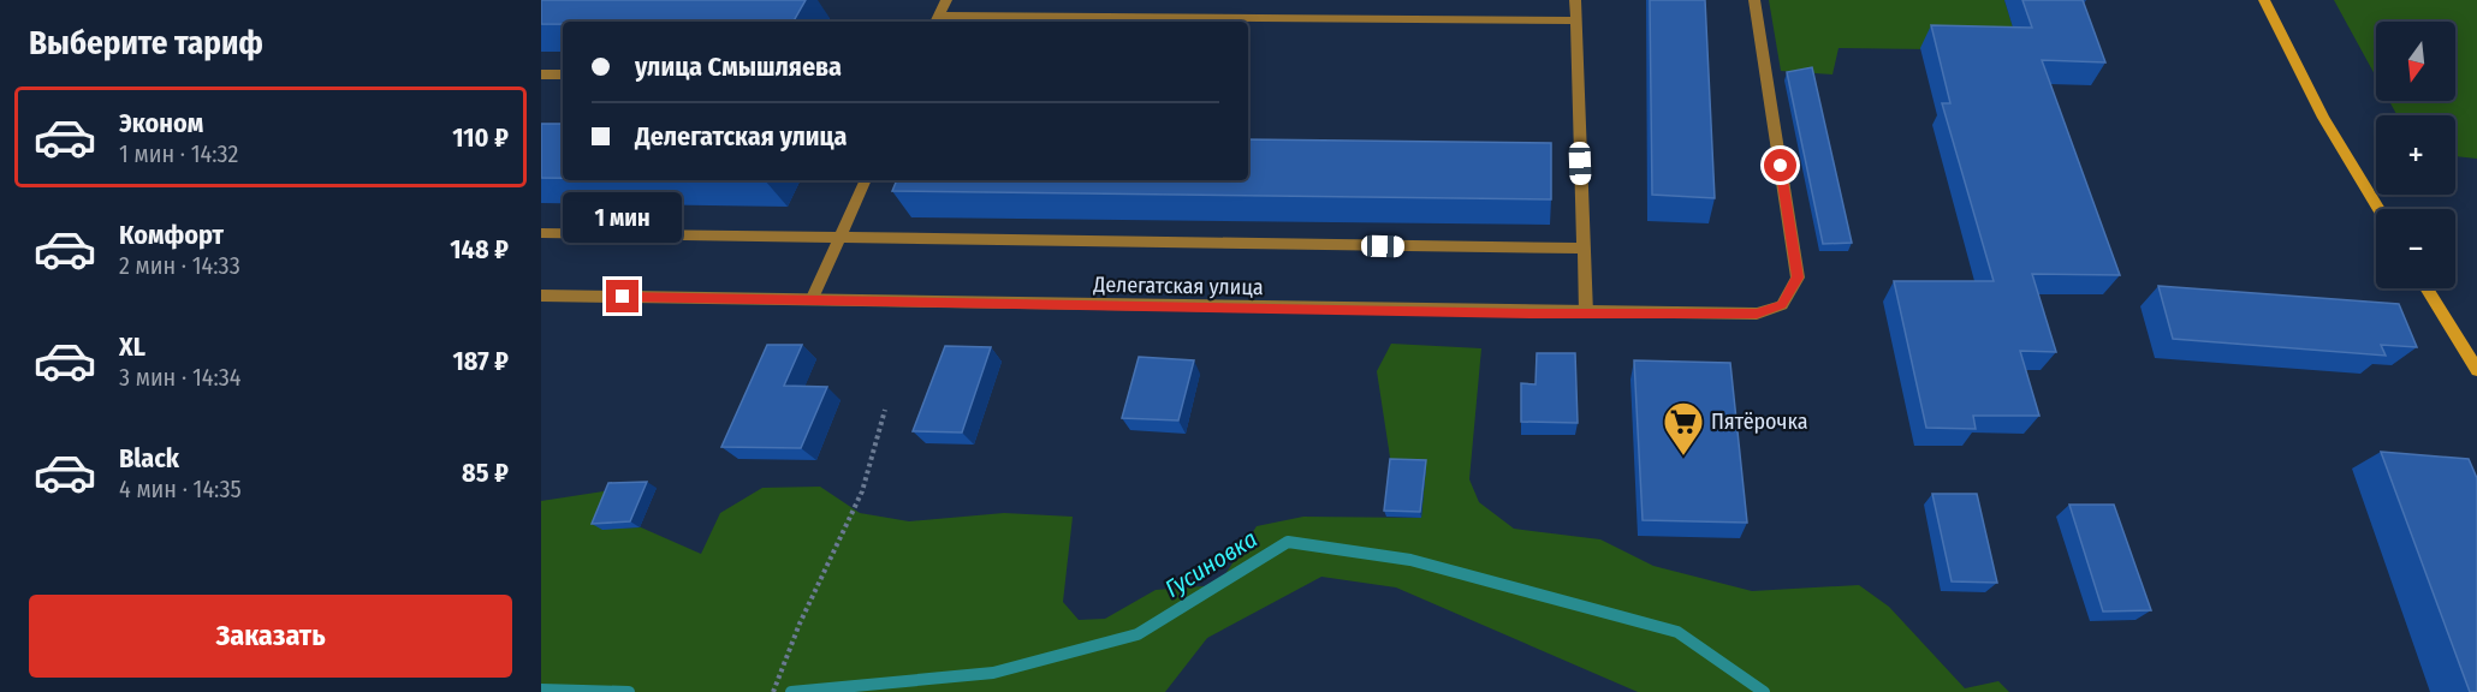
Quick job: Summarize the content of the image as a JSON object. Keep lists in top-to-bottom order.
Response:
{
  "streets": {
    "street": ["Делегатская улица"]
  },
  "water": ["Гусиновка"],
  "places": {
    "supermarket": ["Пятёрочка"]
  },
  "north": "bottom",
  "page": {
    "heading": "Выберите тариф",
    "map_buttons": ["+", "−"],
    "banner": ["улица Смышляева", "Делегатская улица"],
    "list": [
      {
        "name": "Эконом",
        "note": "1 мин · 14:32",
        "value": "110 ₽"
      },
      {
        "name": "Комфорт",
        "note": "2 мин · 14:33",
        "value": "148 ₽"
      },
      {
        "name": "XL",
        "note": "3 мин · 14:34",
        "value": "187 ₽"
      },
      {
        "name": "Black",
        "note": "4 мин · 14:35",
        "value": "85 ₽"
      }
    ],
    "bubble": "1 мин",
    "buttons": "Заказать"
  }
}
